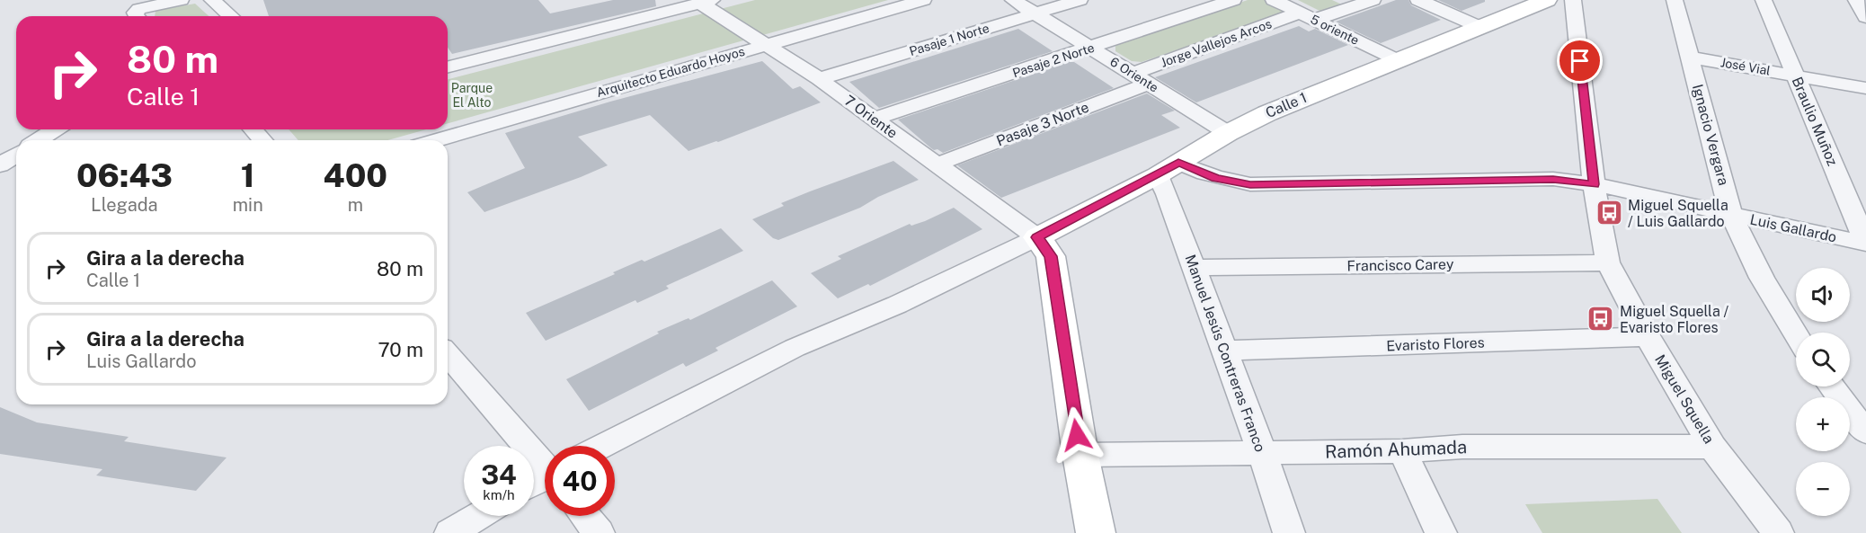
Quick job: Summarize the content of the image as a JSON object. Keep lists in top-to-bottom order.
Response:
{
  "streets": {
    "street": [
      "5 oriente",
      "Pasaje 1 Norte",
      "Jorge Vallejos Arcos",
      "Pasaje 2 Norte",
      "José Vial",
      "Arquitecto Eduardo Hoyos",
      "6 Oriente",
      "Calle 1",
      "7 Oriente",
      "Braulio Muñoz",
      "Pasaje 3 Norte",
      "Ignacio Vergara",
      "Luis Gallardo",
      "Francisco Carey",
      "Evaristo Flores",
      "Manuel Jesús Contreras Franco",
      "Miguel Squella",
      "Ramón Ahumada"
    ]
  },
  "crossings": [
    ["5 oriente", "Jorge Vallejos Arcos"],
    ["5 oriente", "Calle 1"],
    ["Pasaje 1 Norte", "6 Oriente"],
    ["Pasaje 1 Norte", "7 Oriente"],
    ["Jorge Vallejos Arcos", "6 Oriente"],
    ["Jorge Vallejos Arcos", "Pasaje 3 Norte"],
    ["Pasaje 2 Norte", "6 Oriente"],
    ["Pasaje 2 Norte", "7 Oriente"],
    ["José Vial", "Braulio Muñoz"],
    ["José Vial", "Ignacio Vergara"],
    ["Arquitecto Eduardo Hoyos", "7 Oriente"],
    ["6 Oriente", "Calle 1"],
    ["6 Oriente", "Pasaje 3 Norte"],
    ["Calle 1", "7 Oriente"],
    ["Calle 1", "Luis Gallardo"],
    ["Calle 1", "Manuel Jesús Contreras Franco"],
    ["7 Oriente", "Pasaje 3 Norte"],
    ["Braulio Muñoz", "Luis Gallardo"],
    ["Ignacio Vergara", "Luis Gallardo"],
    ["Luis Gallardo", "Manuel Jesús Contreras Franco"],
    ["Luis Gallardo", "Miguel Squella"],
    ["Francisco Carey", "Manuel Jesús Contreras Franco"],
    ["Francisco Carey", "Miguel Squella"],
    ["Evaristo Flores", "Manuel Jesús Contreras Franco"],
    ["Evaristo Flores", "Miguel Squella"],
    ["Manuel Jesús Contreras Franco", "Ramón Ahumada"],
    ["Miguel Squella", "Ramón Ahumada"]
  ],
  "parks": ["Parque El Alto"],
  "places": {
    "bus stop": ["Miguel Squella / Luis Gallardo", "Miguel Squella / Evaristo Flores"]
  },
  "page": {
    "turn": ["80 m", "Calle 1"],
    "eta": [
      "06:43",
      "Llegada",
      "1",
      "min",
      "400",
      "m"
    ],
    "list": [
      {
        "name": "Gira a la derecha",
        "note": "Calle 1",
        "value": "80 m"
      },
      {
        "name": "Gira a la derecha",
        "note": "Luis Gallardo",
        "value": "70 m"
      }
    ],
    "map_buttons": ["+", "−"],
    "speed": "34 km/h",
    "limit": "40"
  }
}
